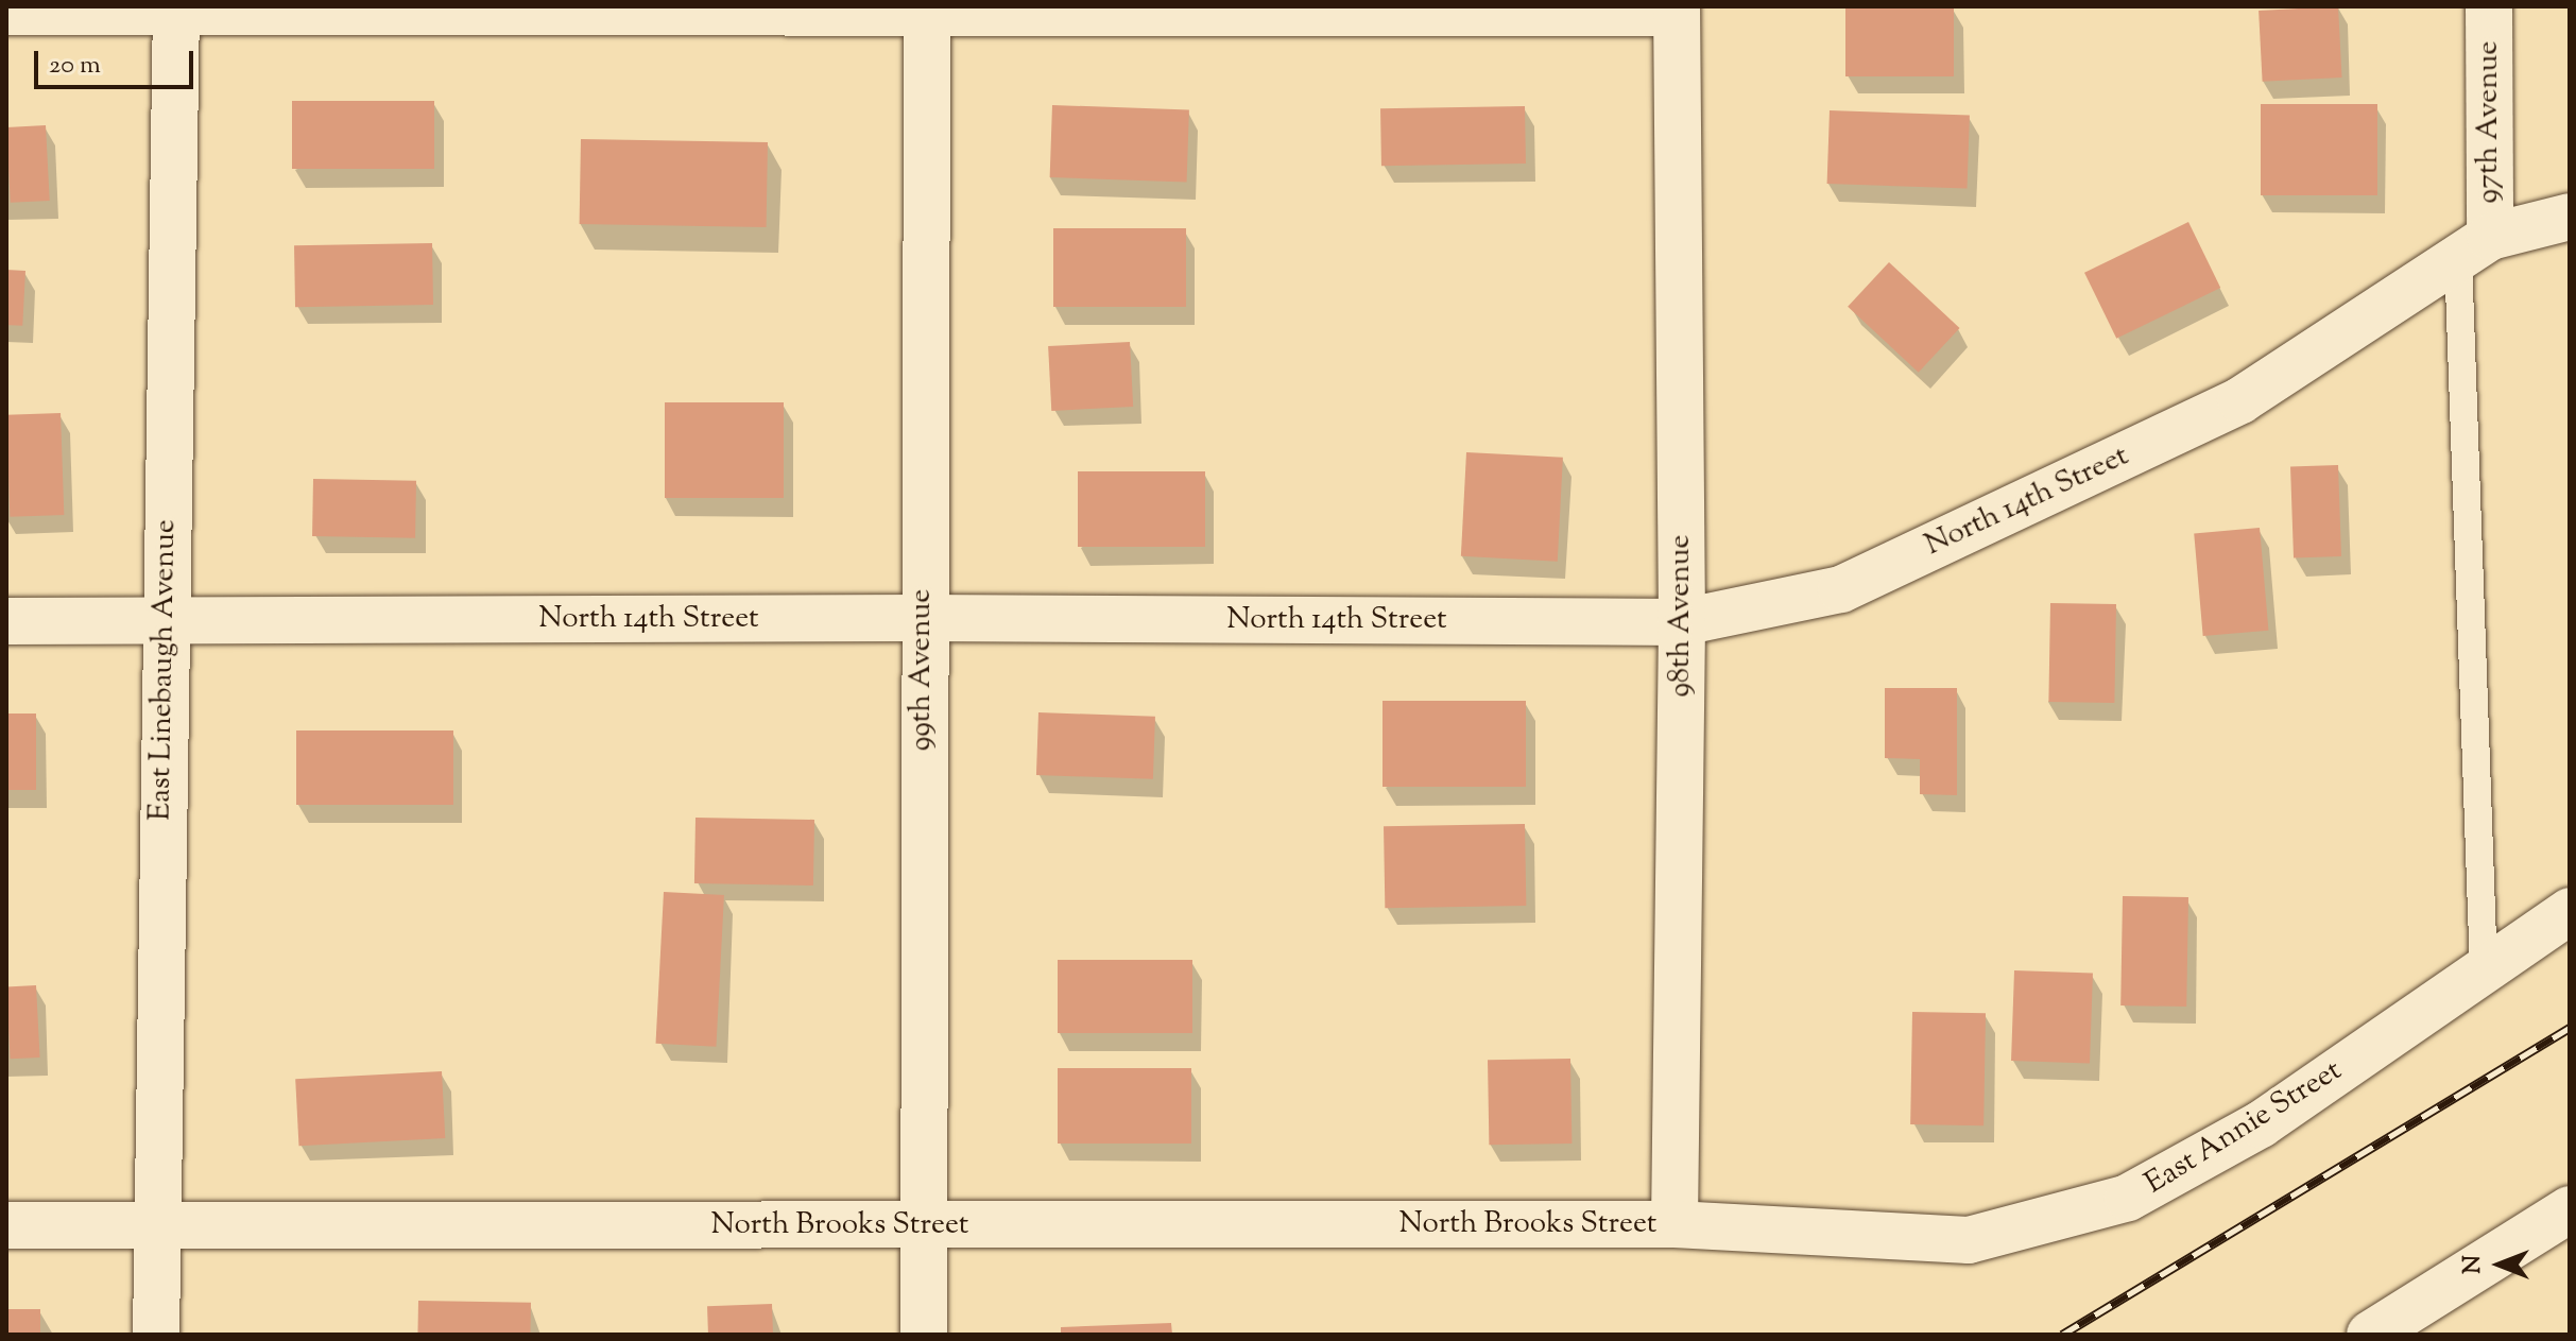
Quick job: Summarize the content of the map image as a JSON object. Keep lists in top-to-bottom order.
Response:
{
  "streets": {
    "street": [
      "97th Avenue",
      "North 14th Street",
      "98th Avenue",
      "East Linebaugh Avenue",
      "99th Avenue",
      "East Annie Street",
      "North Brooks Street"
    ]
  },
  "crossings": [
    ["97th Avenue", "North 14th Street"],
    ["North 14th Street", "98th Avenue"],
    ["North 14th Street", "East Linebaugh Avenue"],
    ["North 14th Street", "99th Avenue"],
    ["98th Avenue", "East Annie Street"],
    ["98th Avenue", "North Brooks Street"],
    ["East Linebaugh Avenue", "North Brooks Street"],
    ["99th Avenue", "North Brooks Street"],
    ["East Annie Street", "North Brooks Street"]
  ],
  "scale_bar": "20 m",
  "north": "left"
}
